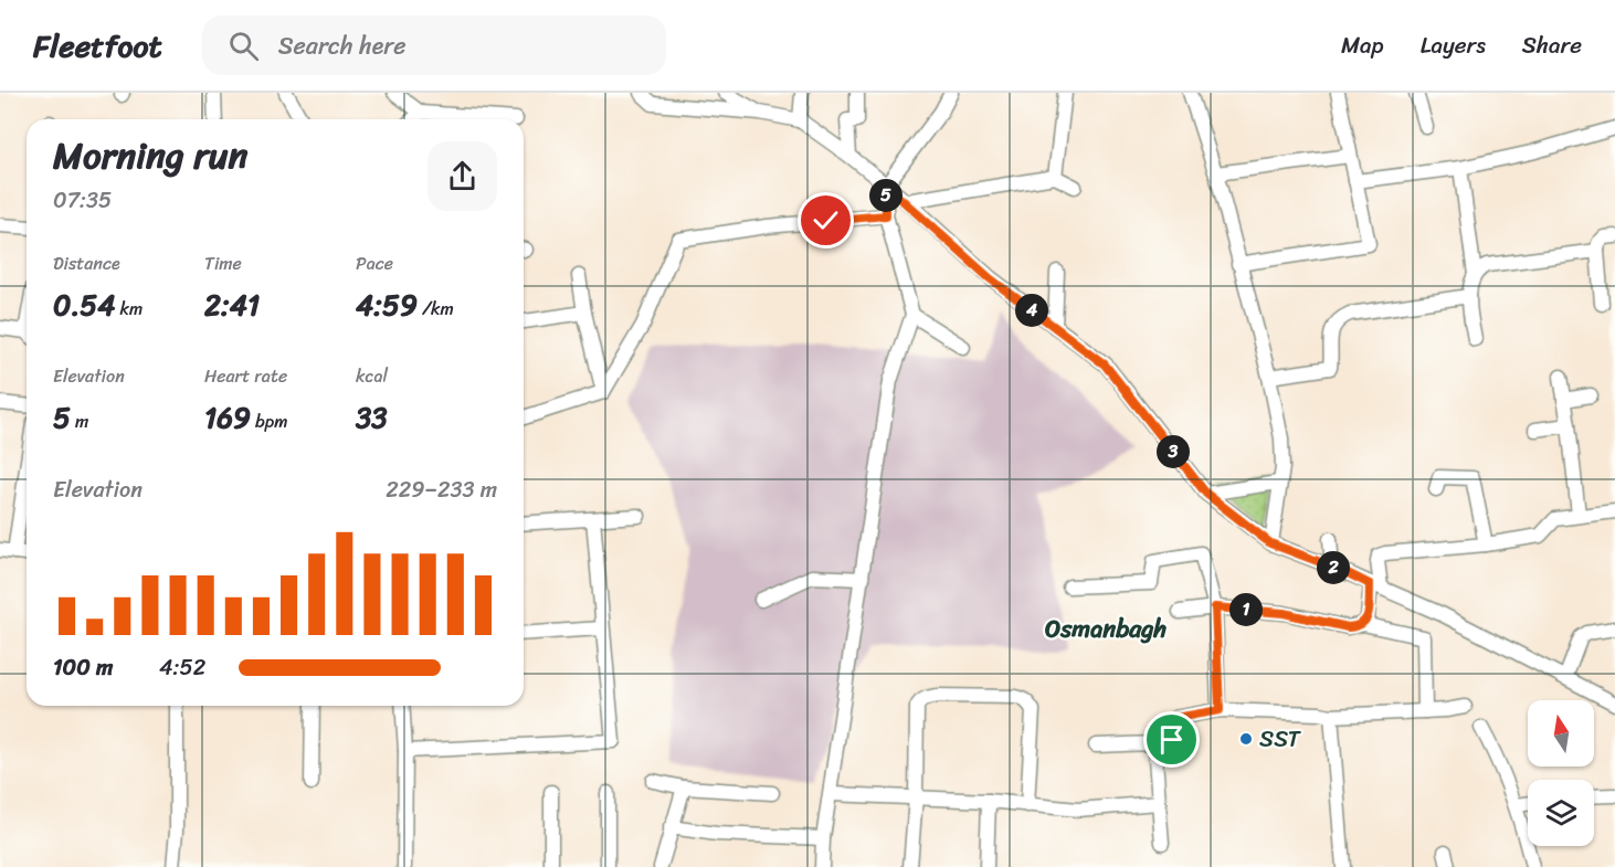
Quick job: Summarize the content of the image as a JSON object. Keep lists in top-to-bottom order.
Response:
{
  "districts": ["Osmanbagh"],
  "places": ["SST"],
  "north": "top",
  "page": {
    "header": "Fleetfoot",
    "search": "Search here",
    "nav": ["Map", "Layers", "Share"],
    "heading": ["Morning run", "07:35"],
    "pins": [
      "5",
      "4",
      "3",
      "2",
      "1"
    ],
    "stats": [
      ["Distance", "0.54 km"],
      ["Time", "2:41"],
      ["Pace", "4:59 /km"],
      ["Elevation", "5 m"],
      ["Heart rate", "169 bpm"],
      ["kcal", "33"]
    ],
    "chart": ["Elevation", "229–233 m"],
    "list": [
      {
        "name": "100 m",
        "note": "4:52"
      }
    ]
  }
}
